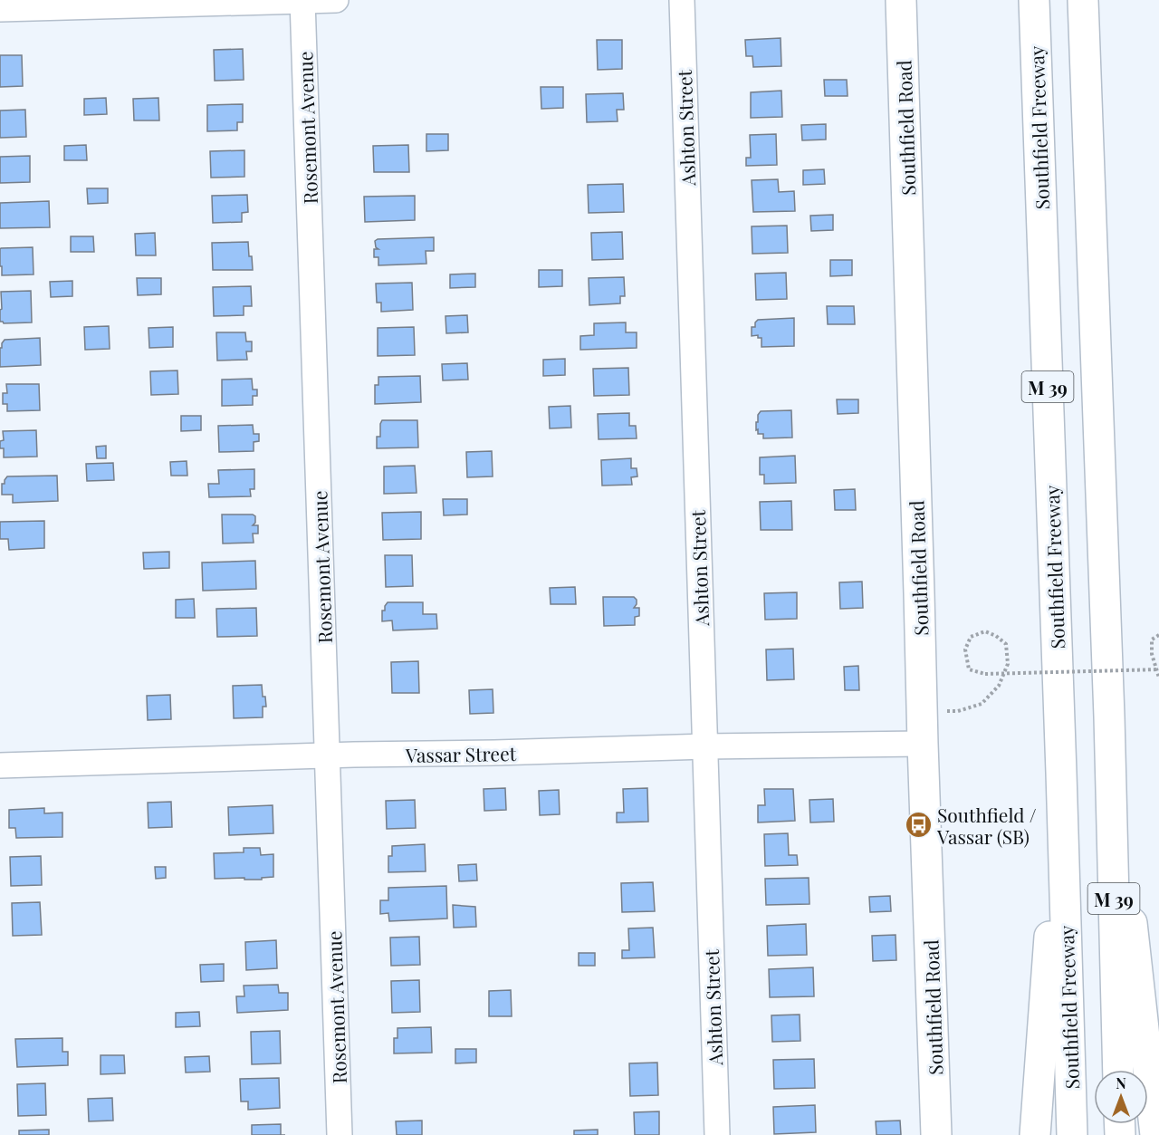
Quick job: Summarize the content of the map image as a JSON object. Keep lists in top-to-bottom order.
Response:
{
  "streets": {
    "main road": ["Southfield Road", "Southfield Freeway", "M 39"],
    "street": ["Rosemont Avenue", "Ashton Street", "Vassar Street"]
  },
  "crossings": [
    ["Rosemont Avenue", "Vassar Street"],
    ["Ashton Street", "Vassar Street"],
    ["Southfield Road", "Vassar Street"]
  ],
  "places": {
    "bus stop": ["Southfield / Vassar (SB)"]
  },
  "north": "top"
}
